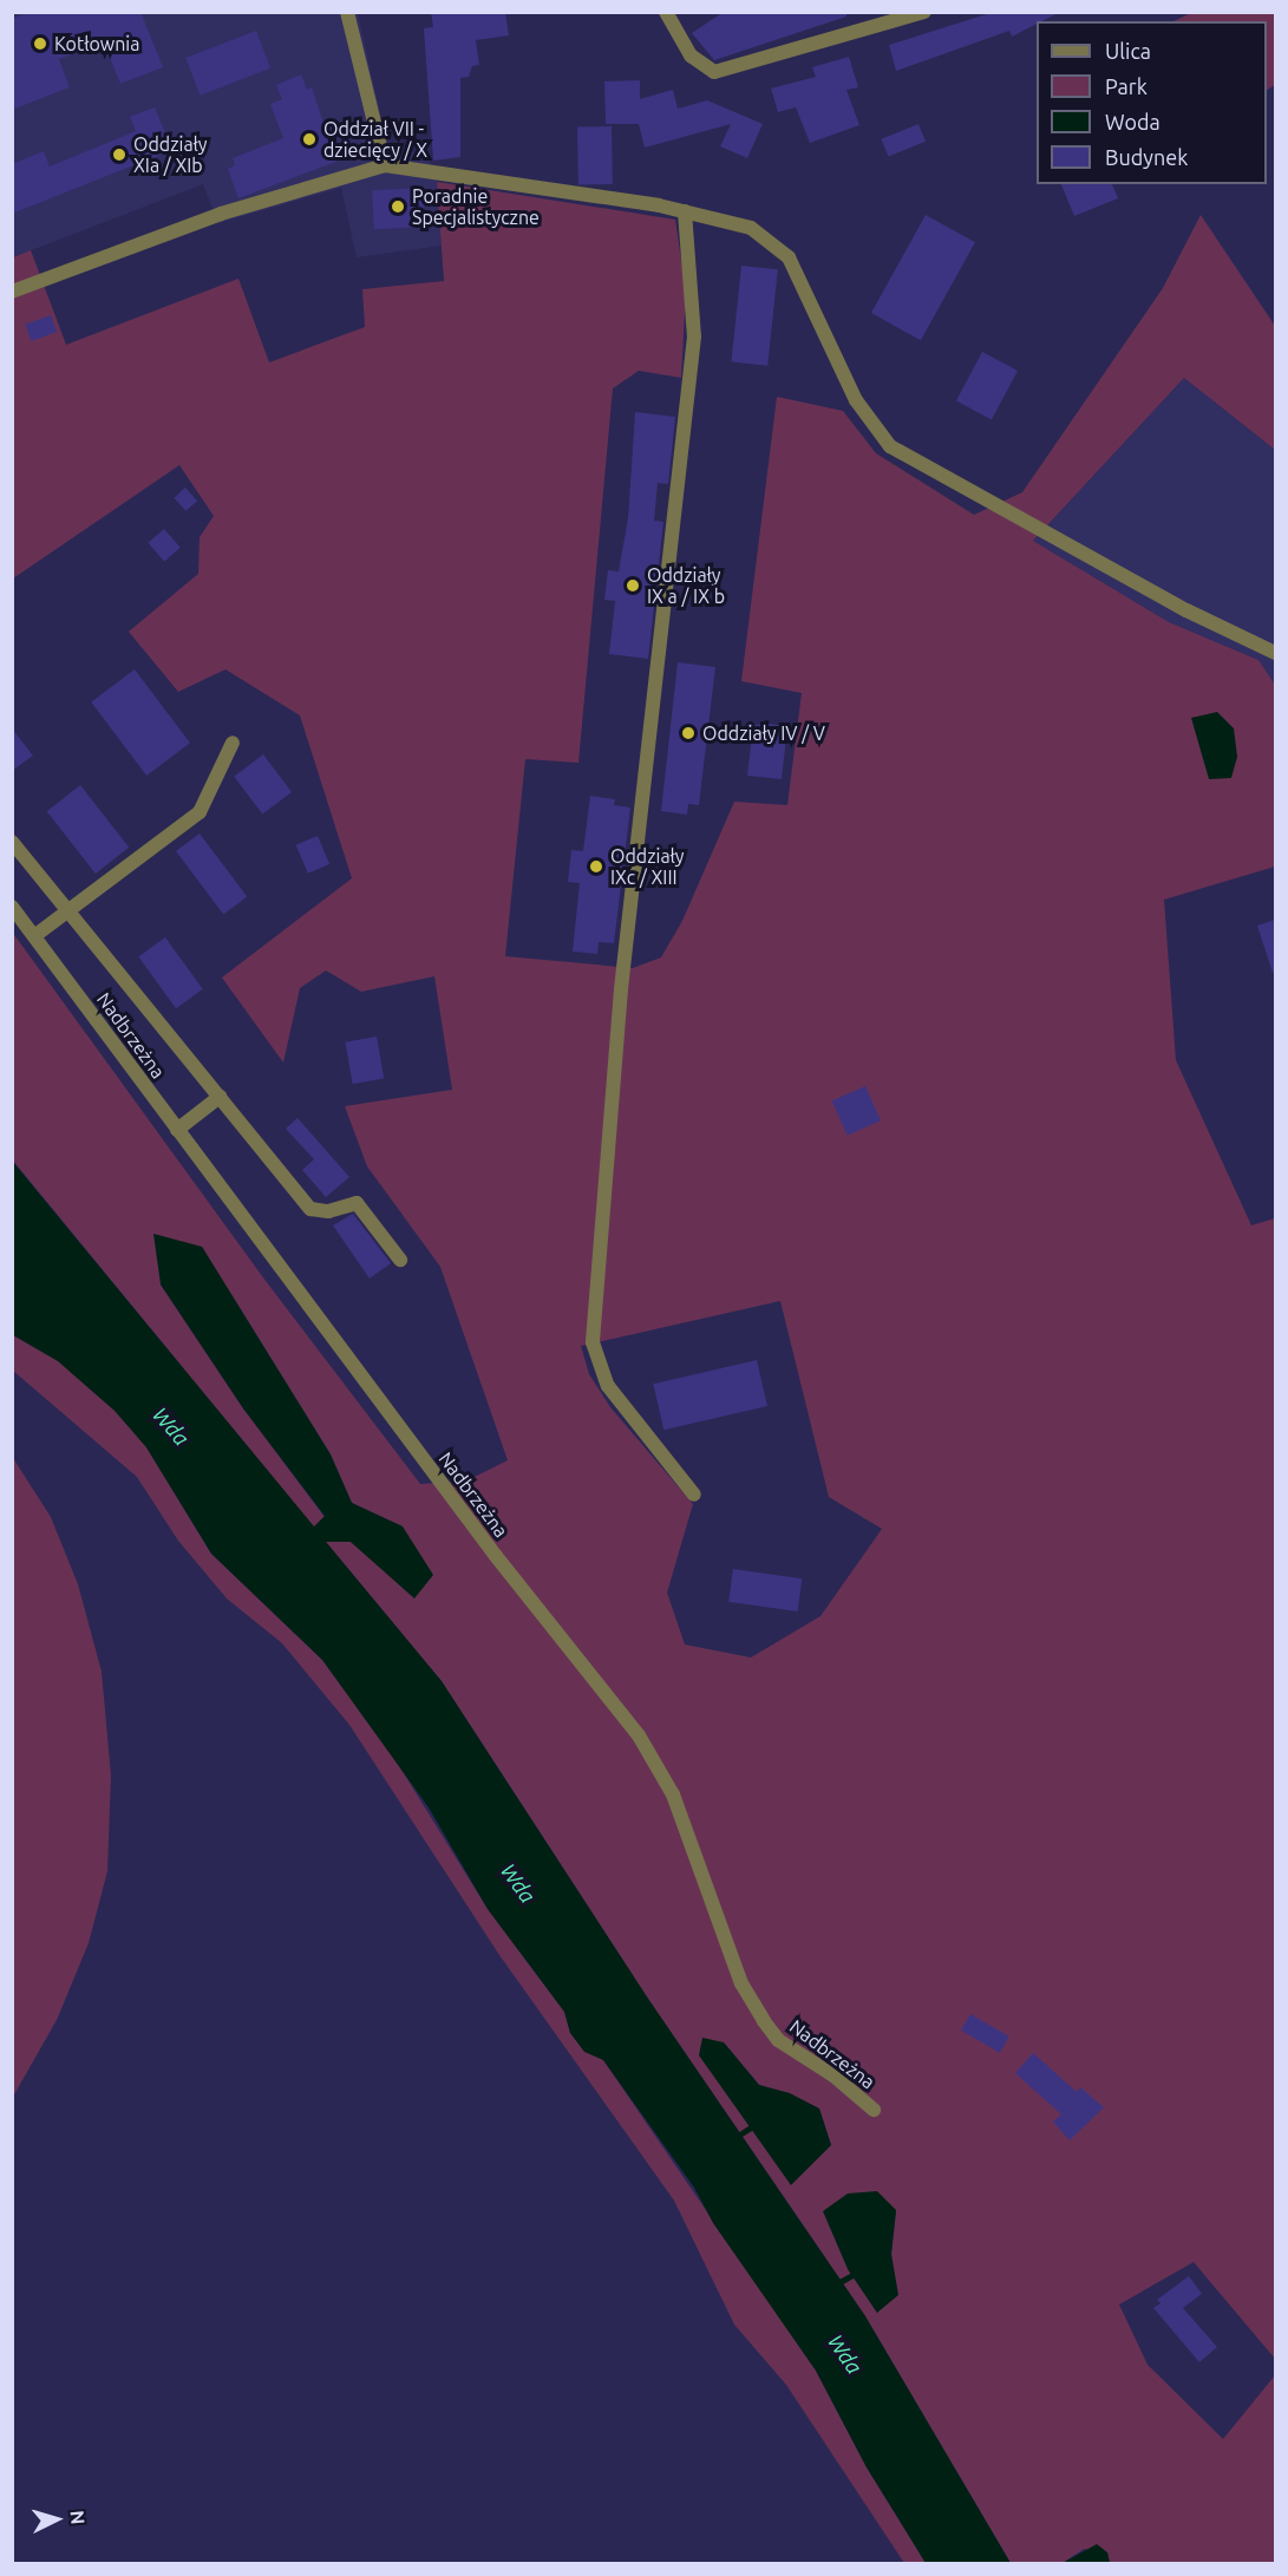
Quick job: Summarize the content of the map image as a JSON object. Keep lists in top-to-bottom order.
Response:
{
  "streets": {
    "street": ["Nadbrzeżna"]
  },
  "water": ["Wda"],
  "places": [
    "Kotłownia",
    "Oddział VII - dziecięcy / X",
    "Oddziały XIa / XIb",
    "Poradnie Specjalistyczne",
    "Oddziały IX a / IX b",
    "Oddziały IV / V",
    "Oddziały IXc / XIII"
  ],
  "legend": [
    "Ulica",
    "Park",
    "Woda",
    "Budynek"
  ],
  "north": "right"
}
